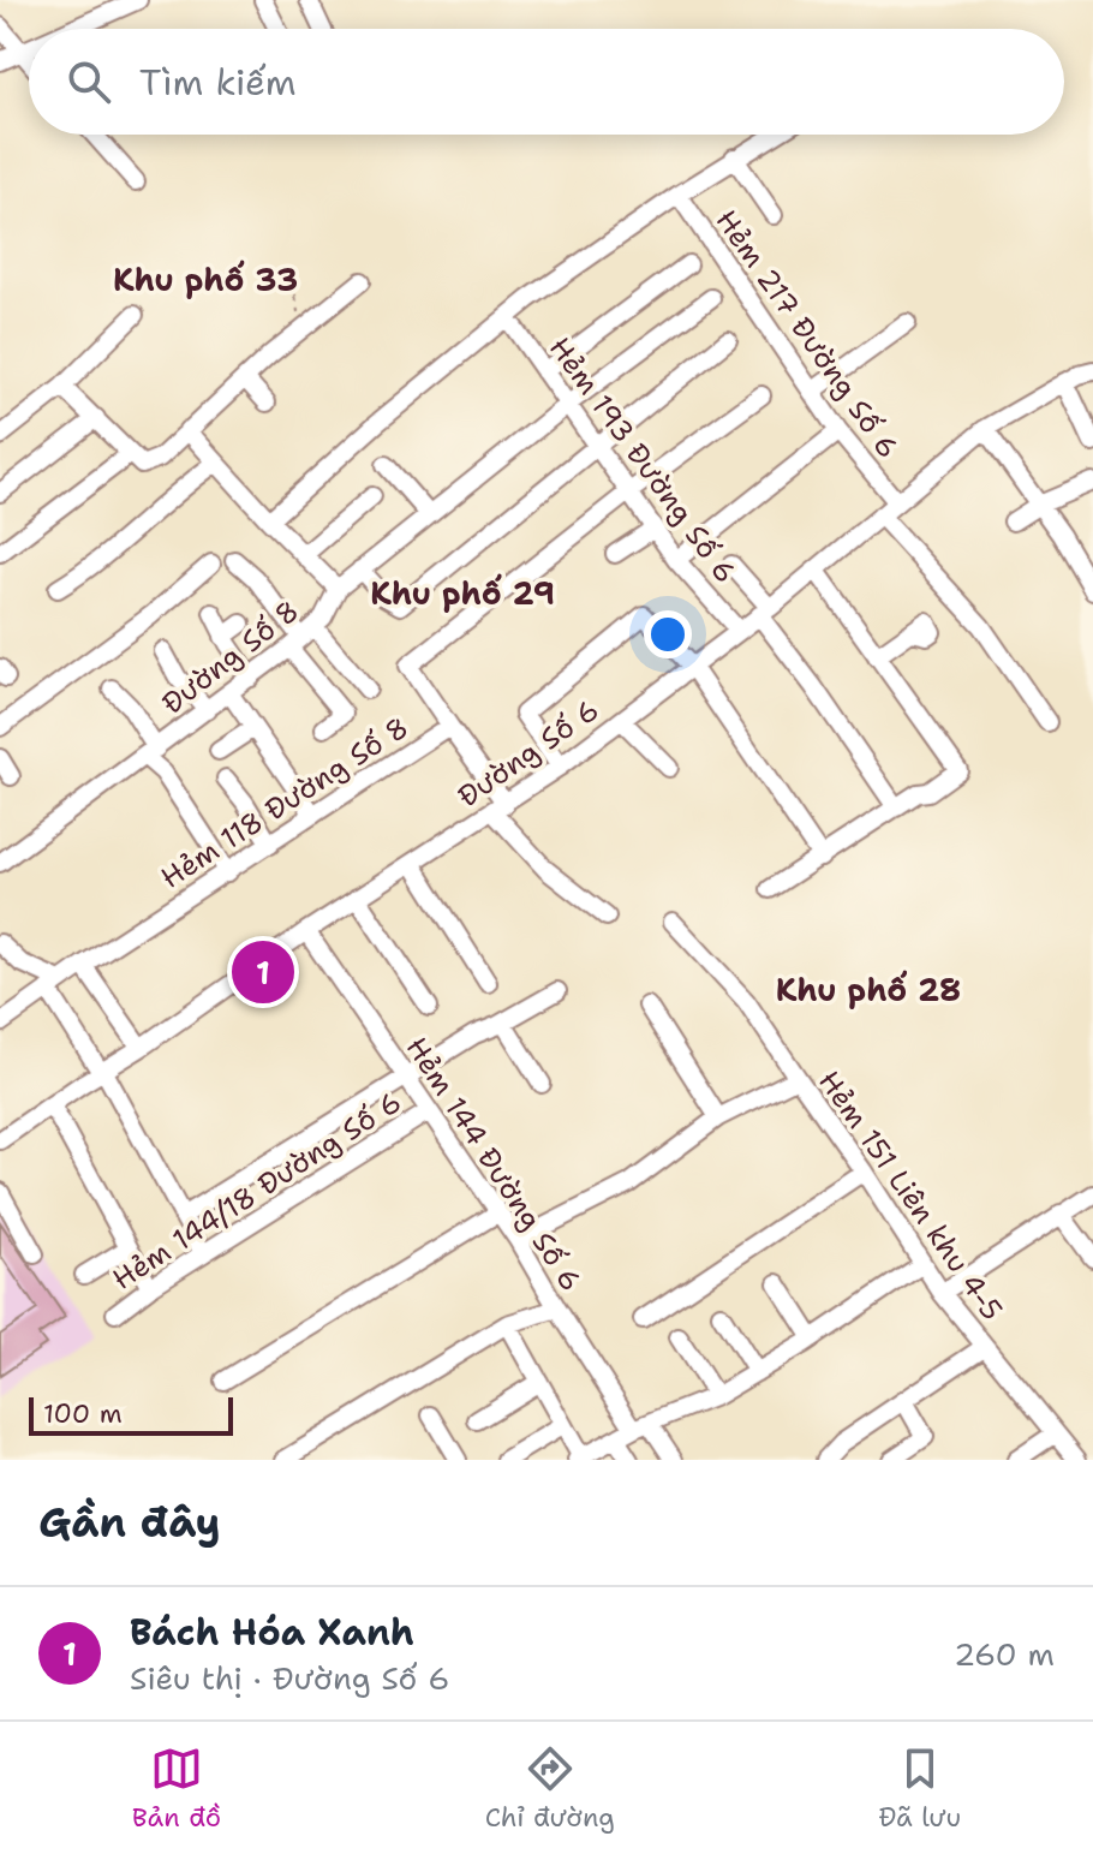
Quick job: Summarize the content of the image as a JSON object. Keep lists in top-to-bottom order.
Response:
{
  "streets": {
    "street": [
      "Hẻm 217 Đường Số 6",
      "Hẻm 193 Đường Số 6",
      "Đường Số 8",
      "Đường Số 6",
      "Hẻm 118 Đường Số 8",
      "Hẻm 144 Đường Số 6",
      "Hẻm 144/18 Đường Số 6",
      "Hẻm 151 Liên khu 4-5"
    ]
  },
  "crossings": [
    ["Hẻm 217 Đường Số 6", "Đường Số 6"],
    ["Hẻm 193 Đường Số 6", "Đường Số 8"],
    ["Hẻm 193 Đường Số 6", "Đường Số 6"],
    ["Hẻm 193 Đường Số 6", "Hẻm 118 Đường Số 8"],
    ["Đường Số 6", "Hẻm 144 Đường Số 6"],
    ["Hẻm 144 Đường Số 6", "Hẻm 144/18 Đường Số 6"],
    ["Hẻm 144 Đường Số 6", "Hẻm 151 Liên khu 4-5"]
  ],
  "districts": ["Khu phố 33", "Khu phố 29", "Khu phố 28"],
  "scale_bar": "100 m",
  "page": {
    "search": "Tìm kiếm",
    "pins": "1",
    "scale": "100 m",
    "heading": "Gần đây",
    "list": [
      {
        "mark": "1",
        "name": "Bách Hóa Xanh",
        "note": "Siêu thị · Đường Số 6",
        "value": "260 m"
      }
    ],
    "nav": ["Bản đồ", "Chỉ đường", "Đã lưu"]
  }
}
